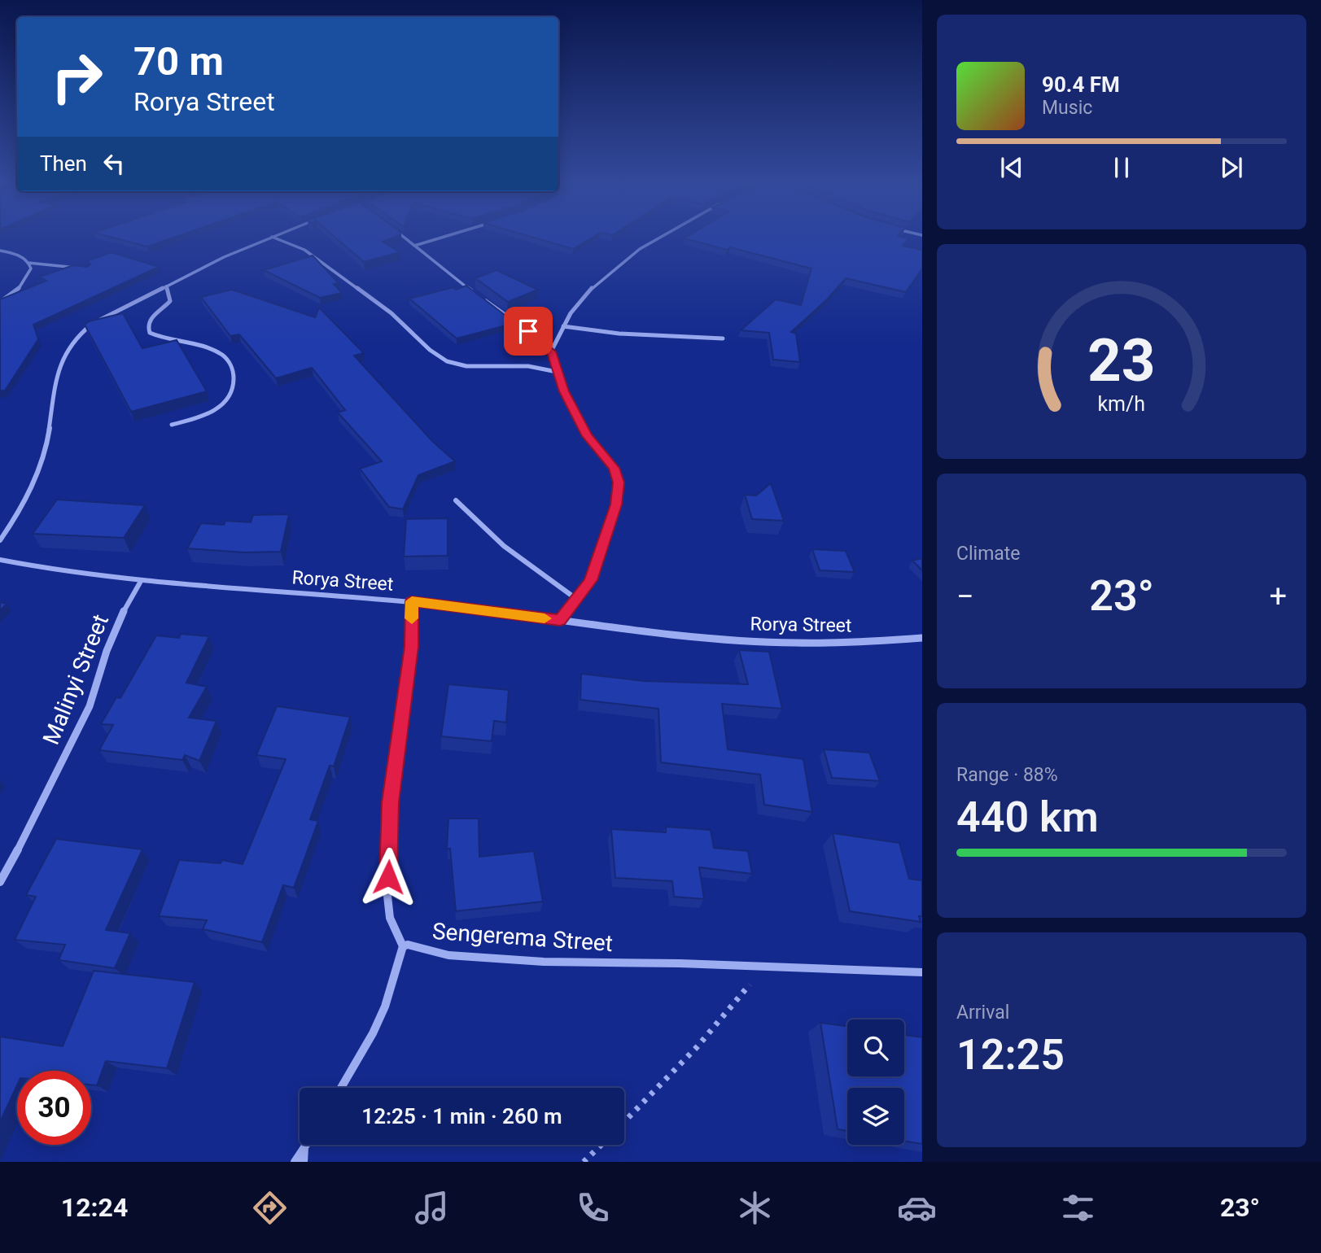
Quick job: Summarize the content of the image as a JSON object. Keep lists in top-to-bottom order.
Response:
{
  "streets": {
    "street": ["Rorya Street", "Malinyi Street", "Sengerema Street"]
  },
  "crossings": [
    ["Rorya Street", "Malinyi Street"]
  ],
  "page": {
    "turn": ["70 m", "Rorya Street"],
    "song": ["90.4 FM", "Music"],
    "then": "Then",
    "tile": [
      "Climate",
      ["Range · 88%", "440 km"],
      ["Arrival", "12:25"]
    ],
    "heat": ["−", "23°", "+"],
    "limit": "30",
    "trip": "12:25 · 1 min · 260 m",
    "tabs": ["12:24", "23°"],
    "gauge": ["23", "km/h"]
  }
}
